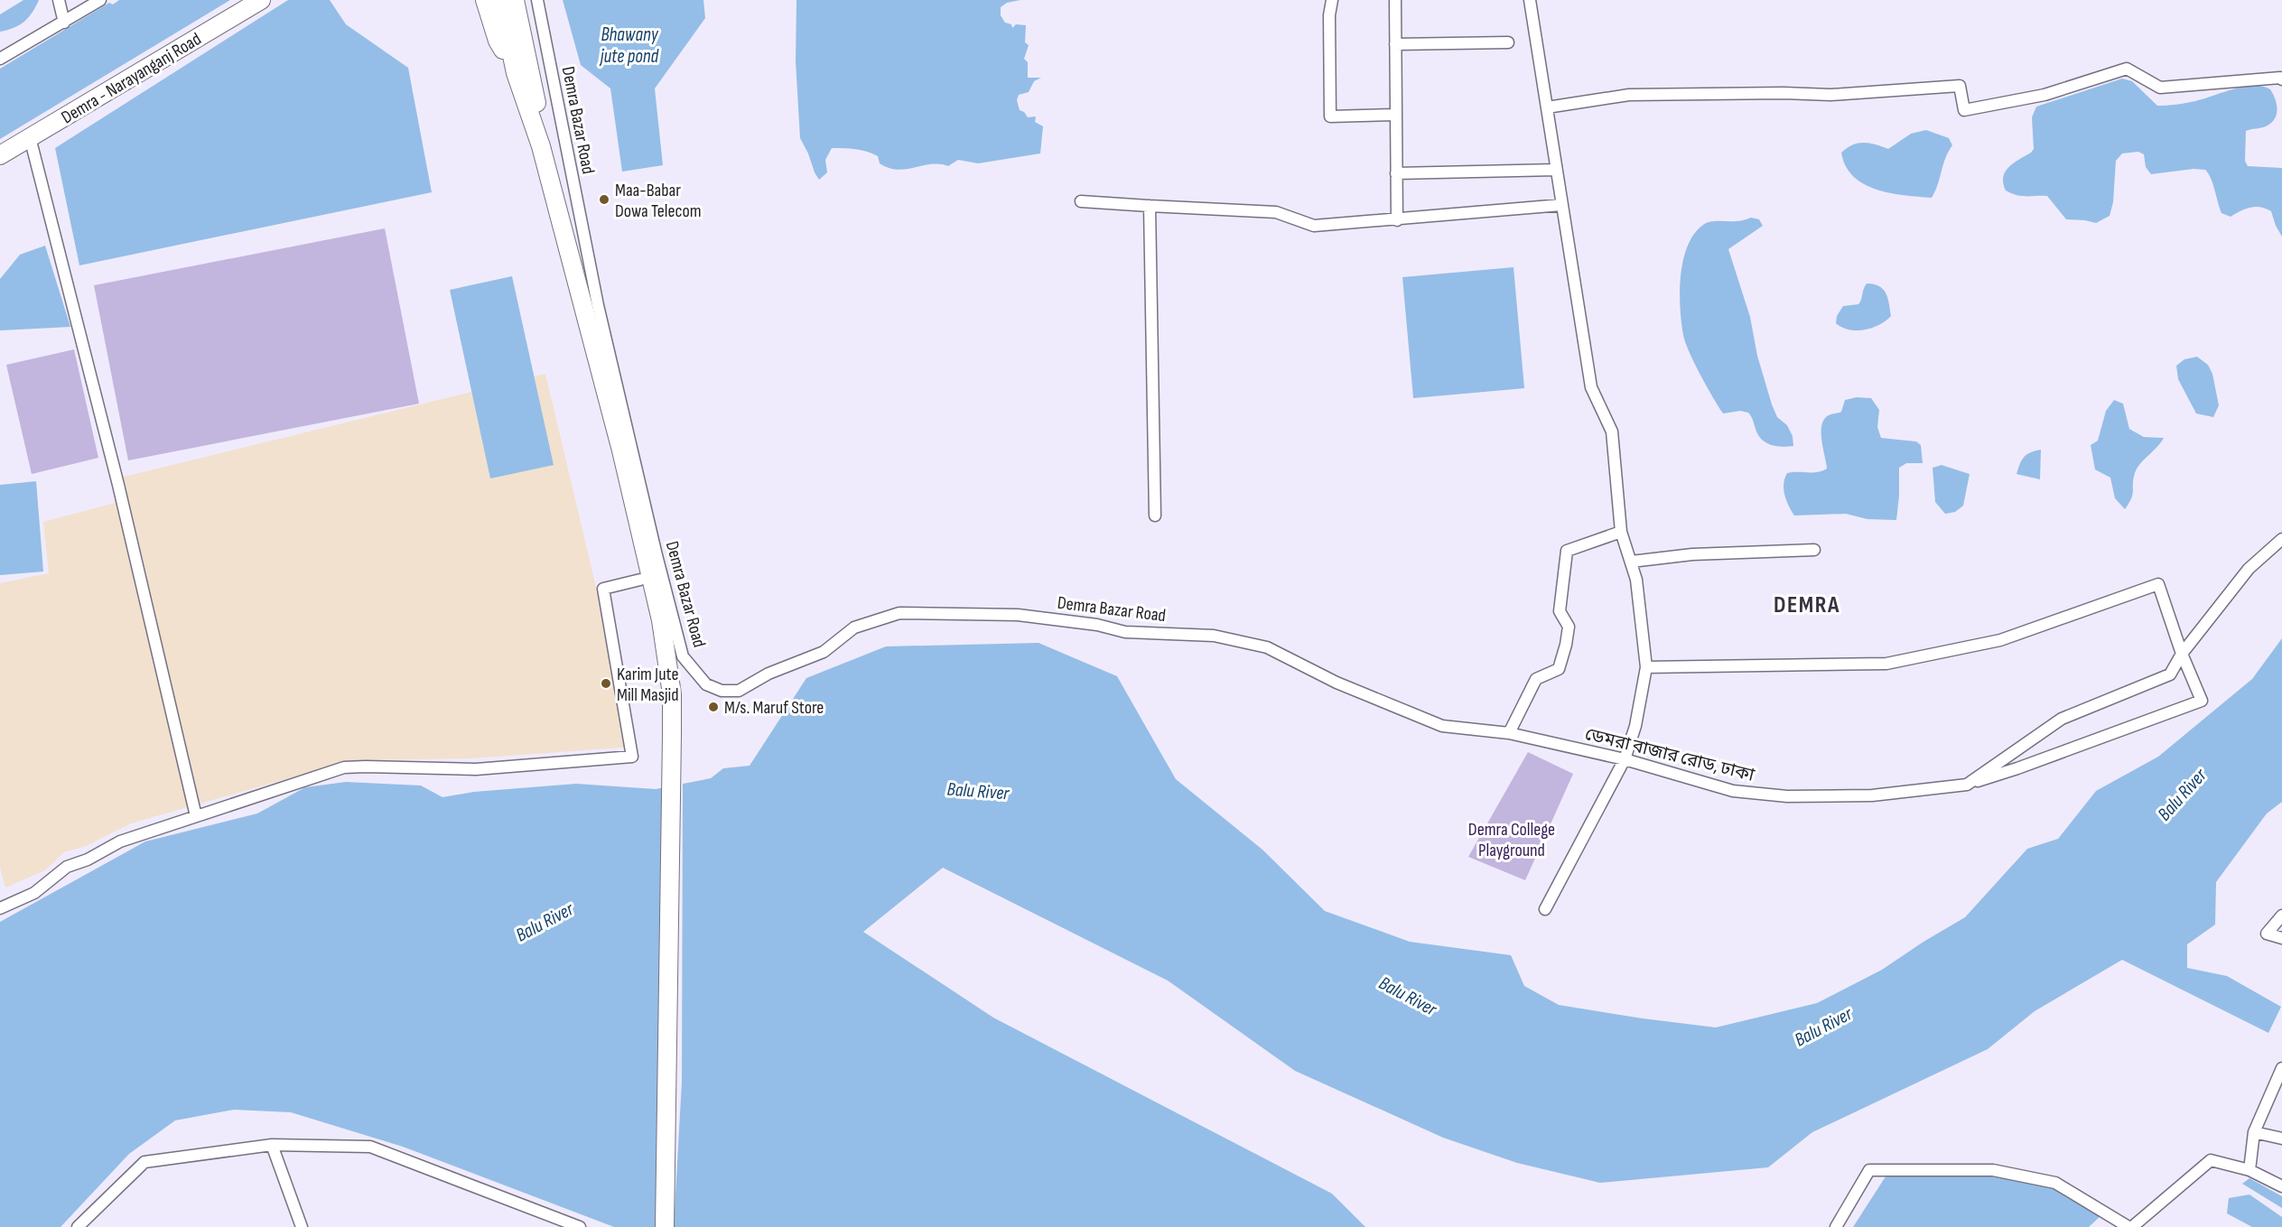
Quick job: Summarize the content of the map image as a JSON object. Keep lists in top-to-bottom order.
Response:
{
  "streets": {
    "main road": ["Demra - Narayanganj Road"],
    "street": ["Demra Bazar Road", "ডেমরা বাজার রোড, ঢাকা"]
  },
  "crossings": [
    ["Demra Bazar Road", "ডেমরা বাজার রোড, ঢাকা"]
  ],
  "districts": ["DEMRA"],
  "water": ["Bhawany jute pond", "Balu River"],
  "parks": ["Demra College Playground"],
  "places": ["Maa-Babar Dowa Telecom", "Karim Jute Mill Masjid", "M/s. Maruf Store"]
}
